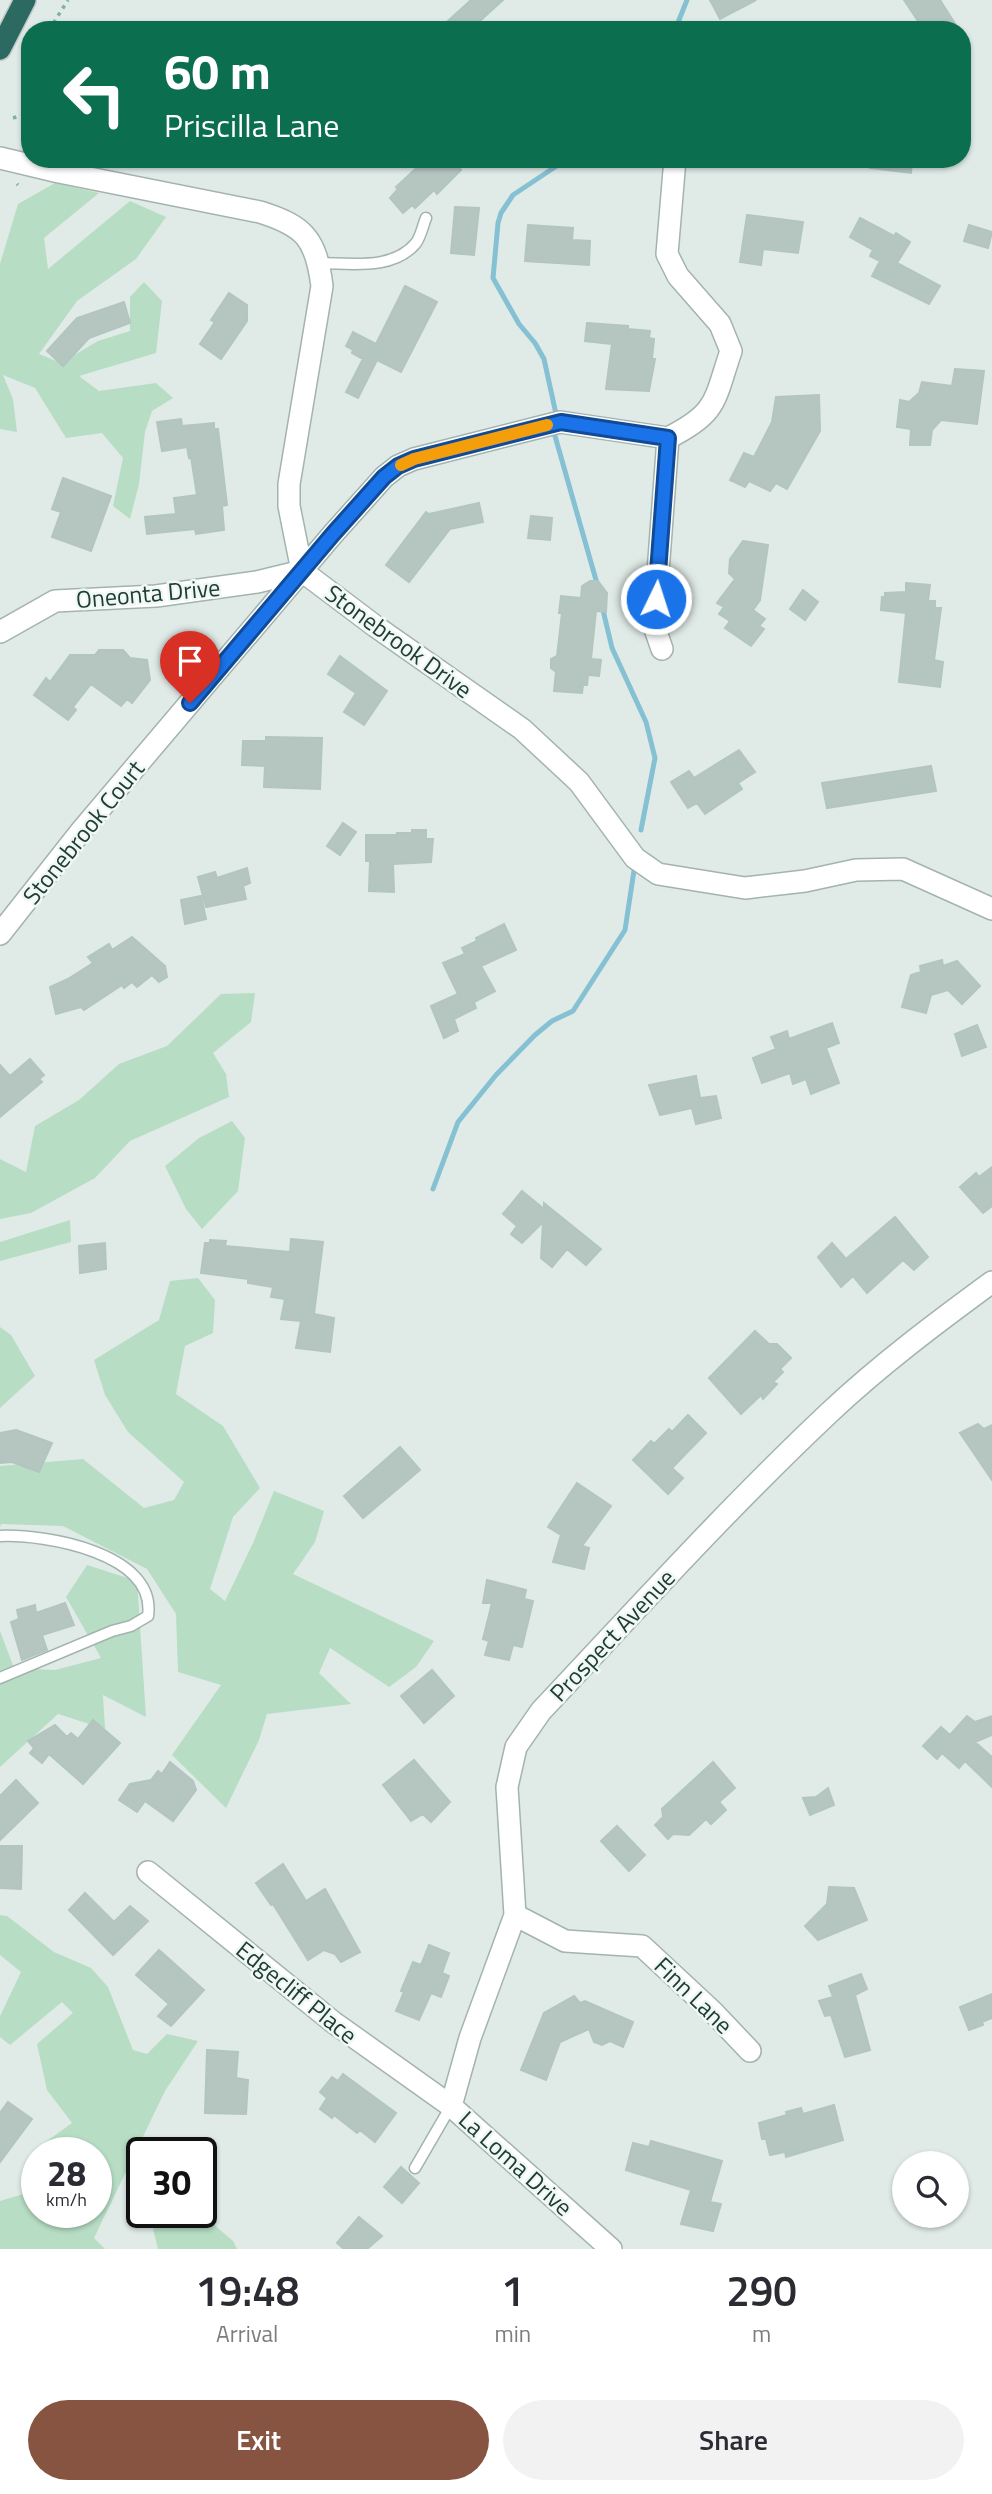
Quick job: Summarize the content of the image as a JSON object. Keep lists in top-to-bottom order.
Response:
{
  "streets": {
    "street": [
      "Oneonta Drive",
      "Stonebrook Drive",
      "Stonebrook Court",
      "Prospect Avenue",
      "Edgecliff Place",
      "Finn Lane",
      "La Loma Drive"
    ]
  },
  "crossings": [
    ["Oneonta Drive", "Stonebrook Drive"],
    ["Oneonta Drive", "Stonebrook Court"],
    ["Stonebrook Drive", "Stonebrook Court"],
    ["Prospect Avenue", "Edgecliff Place"],
    ["Prospect Avenue", "Finn Lane"],
    ["Prospect Avenue", "La Loma Drive"],
    ["Edgecliff Place", "La Loma Drive"]
  ],
  "page": {
    "turn": ["60 m", "Priscilla Lane"],
    "speed": "28 km/h",
    "limit": "30",
    "eta": [
      "19:48",
      "Arrival",
      "1",
      "min",
      "290",
      "m"
    ],
    "buttons": ["Exit", "Share"]
  }
}
